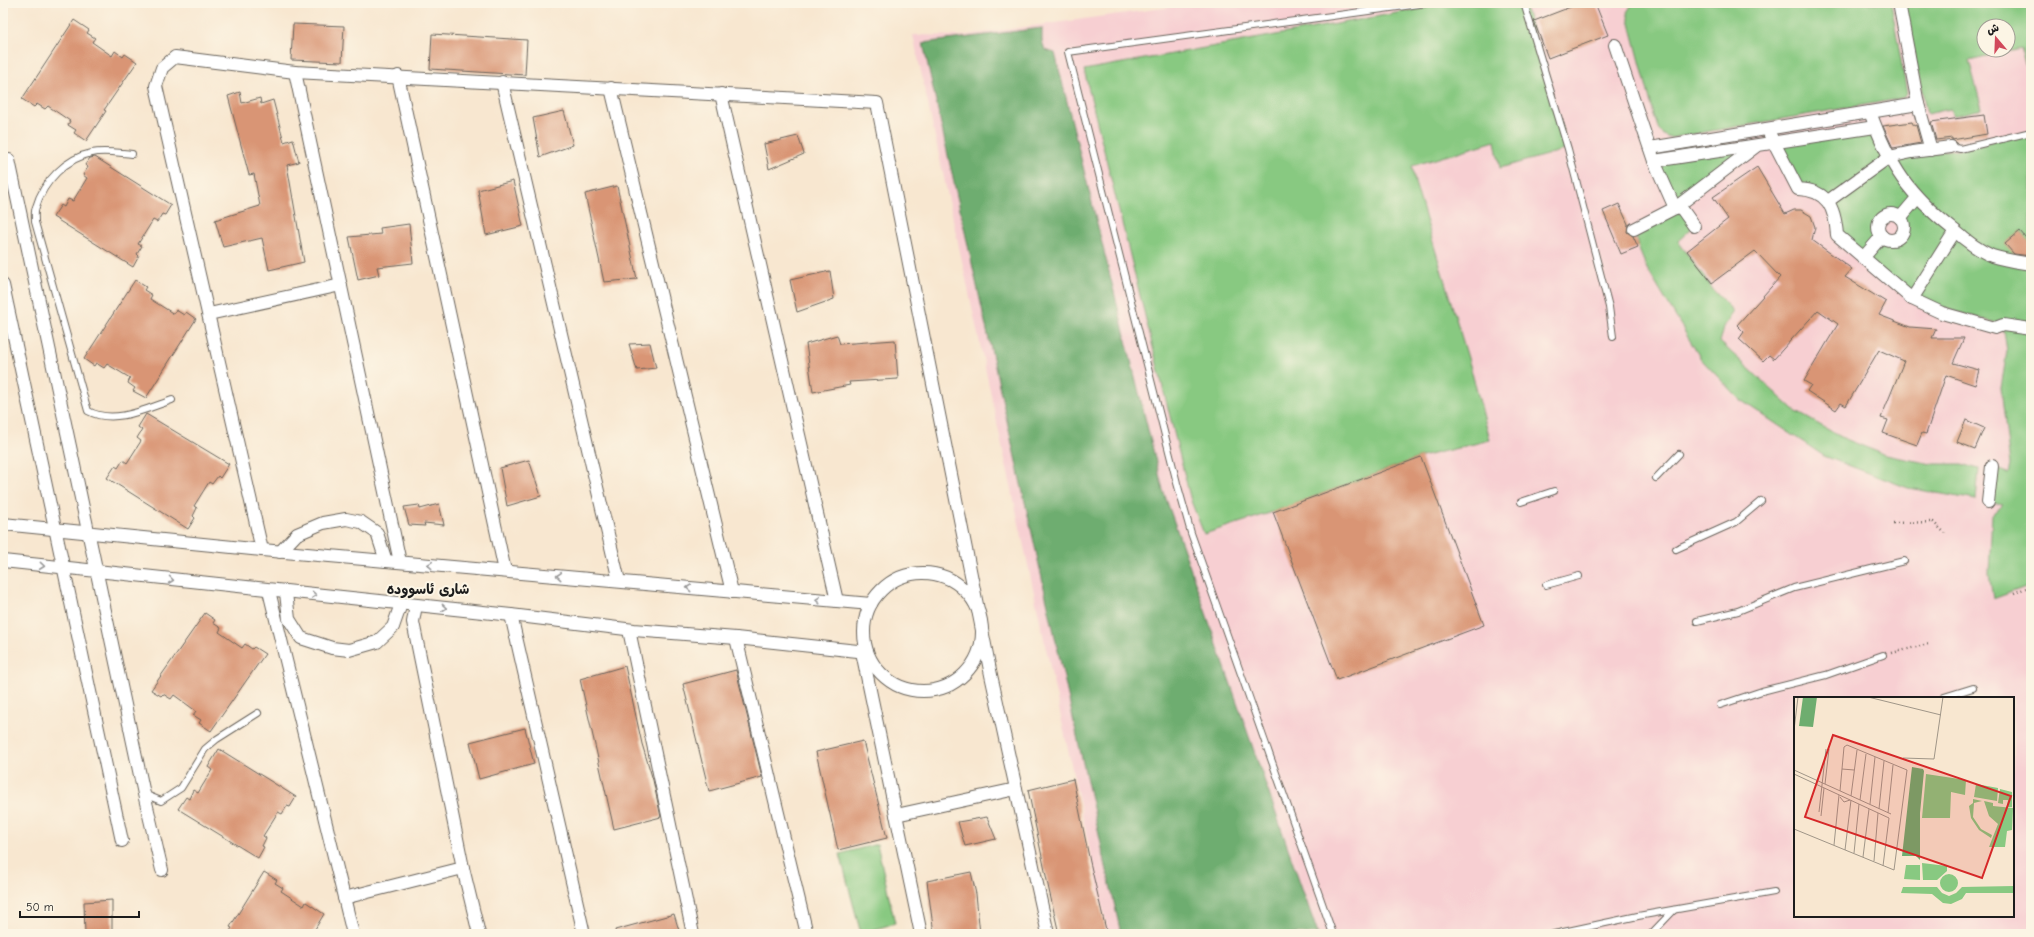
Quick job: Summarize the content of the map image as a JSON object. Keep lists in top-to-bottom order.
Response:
{
  "districts": ["شاری ئاسوودە"],
  "scale_bar": "50 m",
  "north": "top"
}
